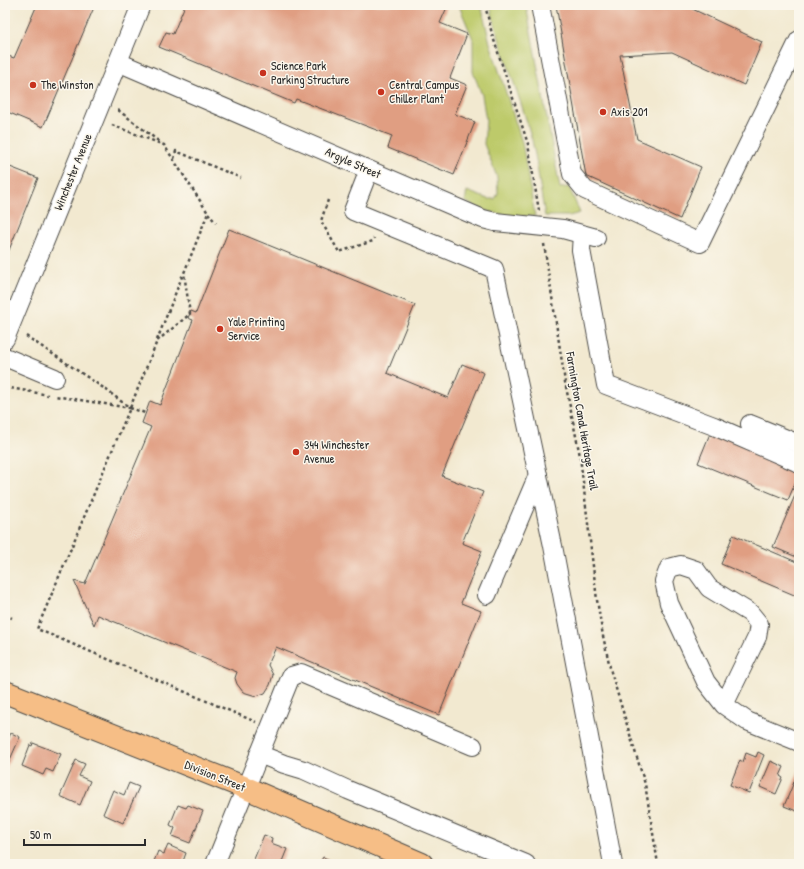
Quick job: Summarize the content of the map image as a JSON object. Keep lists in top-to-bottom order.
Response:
{
  "streets": {
    "main road": ["Division Street"],
    "street": ["Argyle Street", "Winchester Avenue"],
    "path": ["Farmington Canal Heritage Trail"]
  },
  "crossings": [
    ["Argyle Street", "Winchester Avenue"],
    ["Argyle Street", "Farmington Canal Heritage Trail"]
  ],
  "places": [
    "Science Park Parking Structure",
    "The Winston",
    "Central Campus Chiller Plant",
    "Axis 201",
    "Yale Printing Service",
    "344 Winchester Avenue"
  ],
  "scale_bar": "50 m"
}
